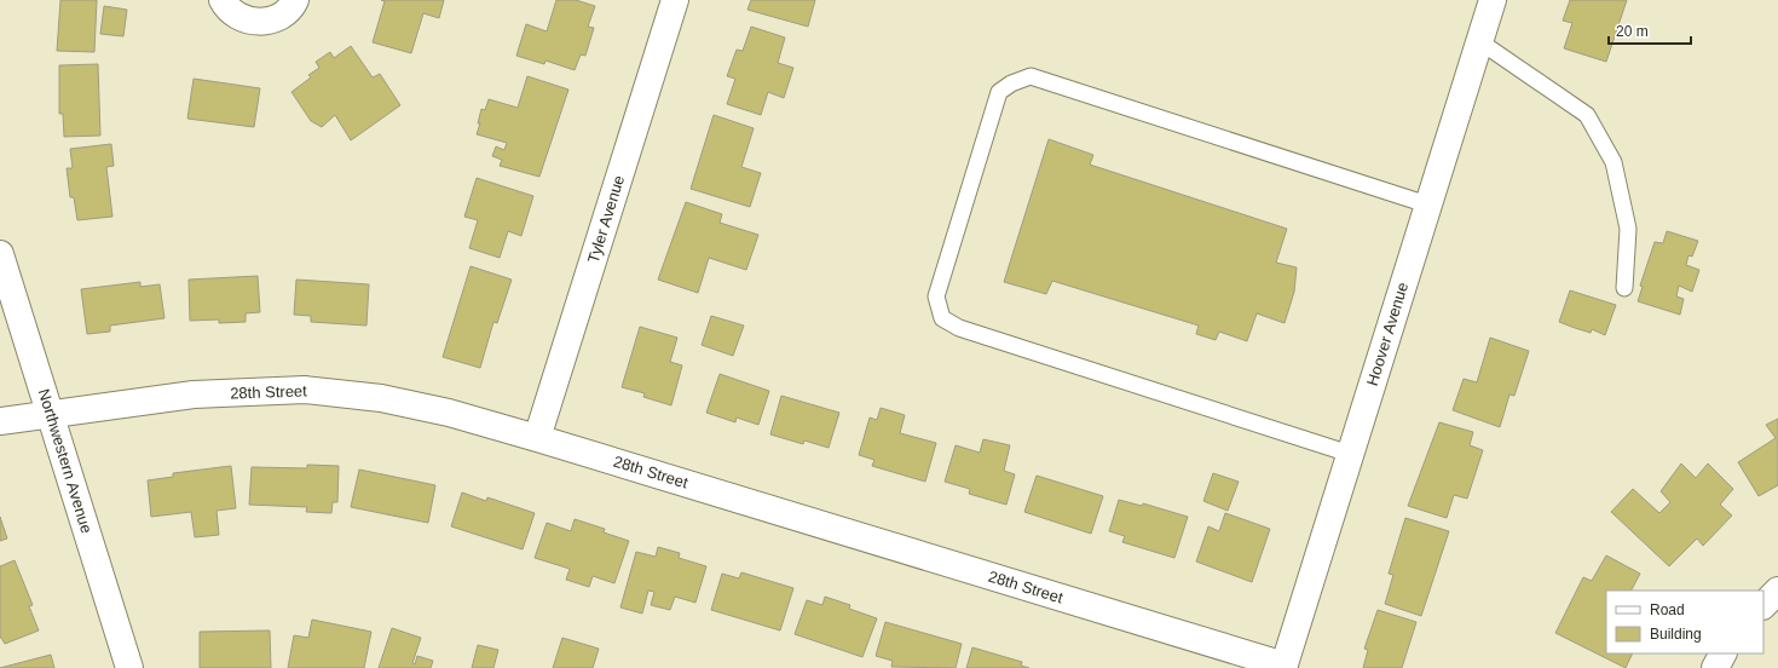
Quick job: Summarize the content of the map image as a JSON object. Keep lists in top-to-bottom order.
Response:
{
  "streets": {
    "street": [
      "Tyler Avenue",
      "Hoover Avenue",
      "28th Street",
      "Northwestern Avenue"
    ]
  },
  "crossings": [
    ["Tyler Avenue", "28th Street"],
    ["Hoover Avenue", "28th Street"],
    ["28th Street", "Northwestern Avenue"]
  ],
  "legend": ["Road", "Building"],
  "scale_bar": "20 m"
}
